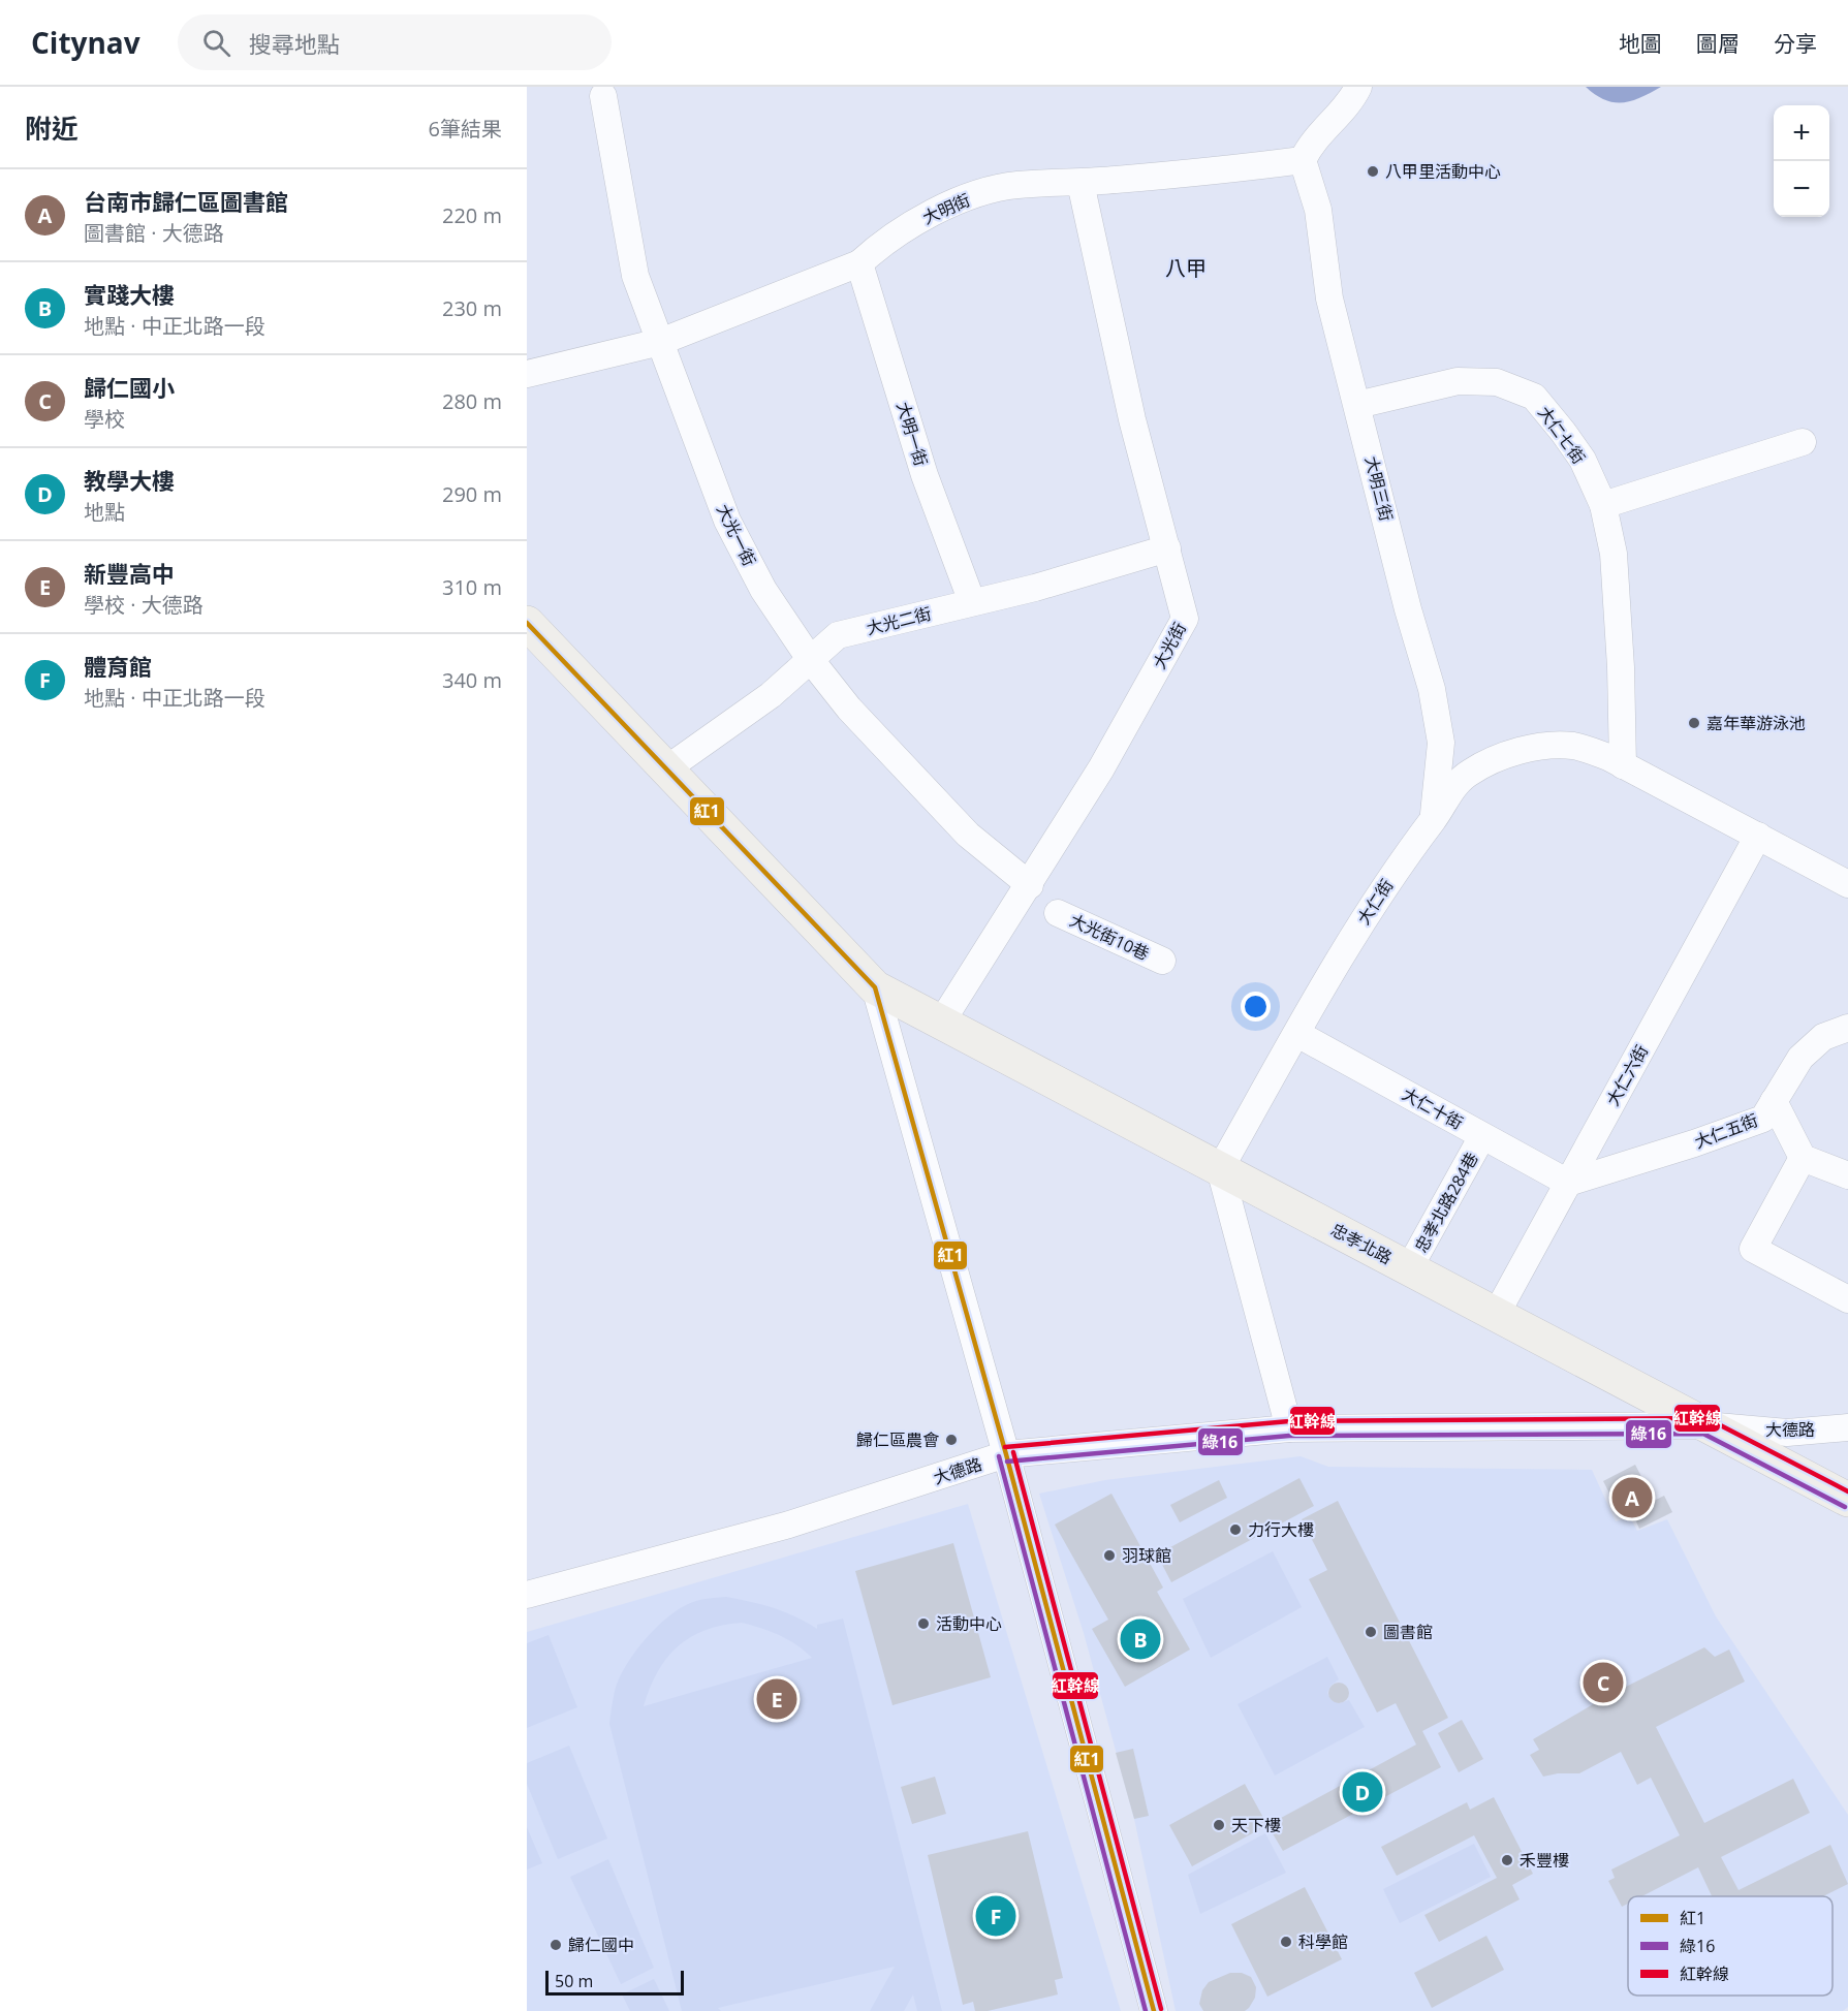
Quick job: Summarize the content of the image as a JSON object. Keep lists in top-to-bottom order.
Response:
{
  "streets": {
    "main road": ["忠孝北路"],
    "street": [
      "大明街",
      "大明一街",
      "大仁七街",
      "大明三街",
      "大光一街",
      "大光二街",
      "大光街",
      "大仁街",
      "大光街10巷",
      "大仁六街",
      "大仁十街",
      "大仁五街",
      "忠孝北路284巷",
      "大德路"
    ]
  },
  "crossings": [
    ["大明街", "大明一街"],
    ["大明街", "大明三街"],
    ["大明街", "大光一街"],
    ["大明街", "大光街"],
    ["大明一街", "大光二街"],
    ["大仁七街", "大明三街"],
    ["大仁七街", "大仁街"],
    ["大明三街", "大仁街"],
    ["大光一街", "大光二街"],
    ["大光一街", "大光街"],
    ["大光二街", "大光街"],
    ["大光二街", "忠孝北路"],
    ["大光街", "忠孝北路"],
    ["大仁街", "大仁六街"],
    ["大仁街", "大仁十街"],
    ["大仁街", "忠孝北路"],
    ["大仁六街", "大仁十街"],
    ["大仁六街", "大仁五街"],
    ["大仁六街", "忠孝北路"],
    ["大仁十街", "大仁五街"],
    ["大仁十街", "忠孝北路284巷"],
    ["忠孝北路284巷", "忠孝北路"],
    ["忠孝北路", "大德路"]
  ],
  "districts": ["八甲"],
  "places": [
    "八甲里活動中心",
    "嘉年華游泳池",
    "歸仁區農會",
    "力行大樓",
    "羽球館",
    "活動中心",
    "圖書館",
    "天下樓",
    "禾豐樓",
    "科學館",
    "歸仁國中"
  ],
  "lines": ["transit line 紅1", "transit line 紅幹線", "transit line 綠16"],
  "legend": ["紅1", "綠16", "紅幹線"],
  "scale_bar": "50 m",
  "page": {
    "header": "Citynav",
    "search": "搜尋地點",
    "nav": ["地圖", "圖層", "分享"],
    "heading": ["附近", "6筆結果"],
    "map_buttons": ["+", "−"],
    "list": [
      {
        "mark": "A",
        "name": "台南市歸仁區圖書館",
        "note": "圖書館 · 大德路",
        "value": "220 m"
      },
      {
        "mark": "B",
        "name": "實踐大樓",
        "note": "地點 · 中正北路一段",
        "value": "230 m"
      },
      {
        "mark": "C",
        "name": "歸仁國小",
        "note": "學校",
        "value": "280 m"
      },
      {
        "mark": "D",
        "name": "教學大樓",
        "note": "地點",
        "value": "290 m"
      },
      {
        "mark": "E",
        "name": "新豐高中",
        "note": "學校 · 大德路",
        "value": "310 m"
      },
      {
        "mark": "F",
        "name": "體育館",
        "note": "地點 · 中正北路一段",
        "value": "340 m"
      }
    ],
    "pins": [
      "A",
      "B",
      "C",
      "E",
      "D",
      "F"
    ],
    "scale": "50 m"
  }
}
